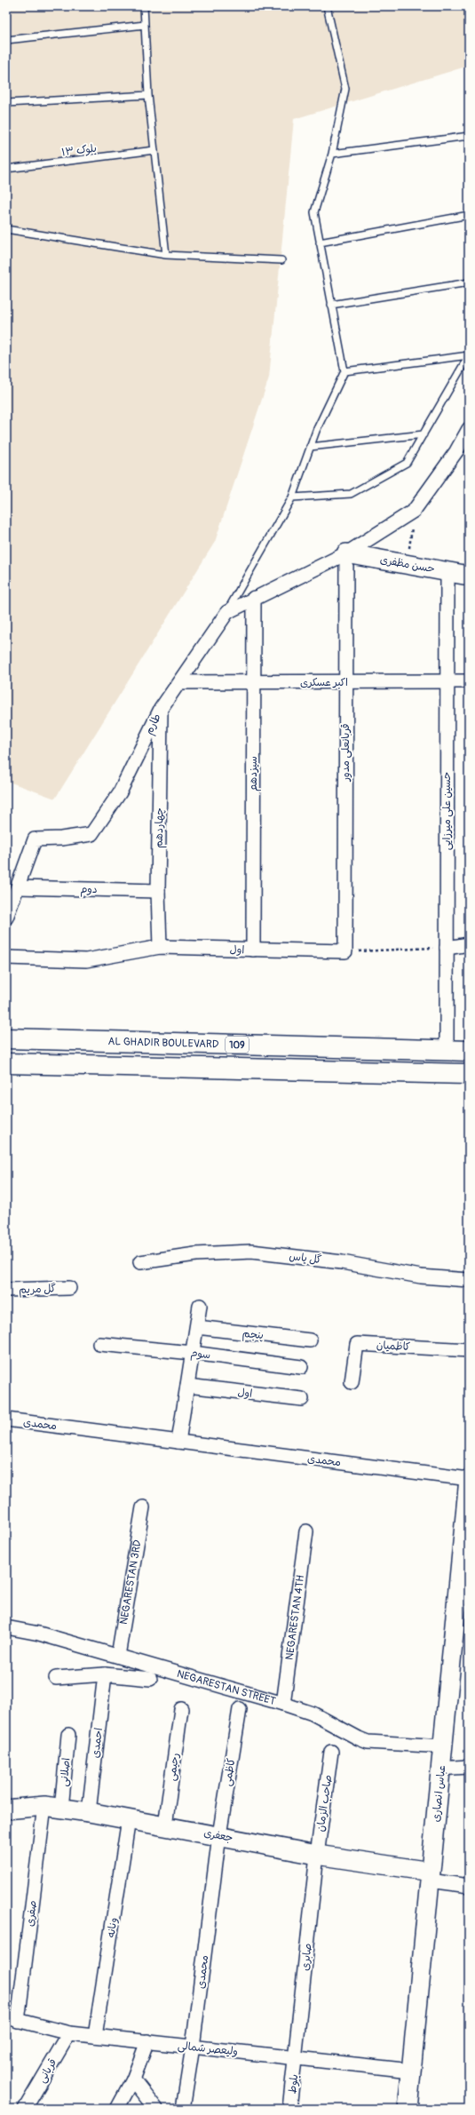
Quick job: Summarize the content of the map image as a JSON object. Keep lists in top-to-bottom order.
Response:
{
  "streets": {
    "main road": ["AL GHADIR BOULEVARD", "109"],
    "street": [
      "حسن مظفری",
      "اکبر عسکری",
      "طارم",
      "قربانعلی مدور",
      "سیزدهم",
      "حسین علی میرزایی",
      "چهاردهم",
      "دوم",
      "اول",
      "گل یاس",
      "گل مریم",
      "پنجم",
      "کاظمیان",
      "سوم",
      "محمدی",
      "NEGARESTAN 3RD",
      "NEGARESTAN 4TH",
      "NEGARESTAN STREET",
      "احمدی",
      "رحیمی",
      "اصلانی",
      "کاظمی",
      "عباس انصاری",
      "صاحب الزمان",
      "جعفری",
      "صفری",
      "ونانه",
      "صابری",
      "ولیعصر شمالی",
      "قربانی",
      "بلوط"
    ],
    "lane": ["بلوک ۱۳"]
  },
  "crossings": [
    ["حسن مظفری", "طارم"],
    ["حسن مظفری", "قربانعلی مدور"],
    ["حسن مظفری", "حسین علی میرزایی"],
    ["اکبر عسکری", "طارم"],
    ["اکبر عسکری", "قربانعلی مدور"],
    ["اکبر عسکری", "سیزدهم"],
    ["اکبر عسکری", "حسین علی میرزایی"],
    ["طارم", "قربانعلی مدور"],
    ["طارم", "سیزدهم"],
    ["طارم", "چهاردهم"],
    ["طارم", "دوم"],
    ["قربانعلی مدور", "اول"],
    ["سیزدهم", "اول"],
    ["حسین علی میرزایی", "AL GHADIR BOULEVARD"],
    ["چهاردهم", "دوم"],
    ["چهاردهم", "اول"],
    ["محمدی", "کاظمی"],
    ["محمدی", "عباس انصاری"],
    ["محمدی", "جعفری"],
    ["محمدی", "ولیعصر شمالی"],
    ["NEGARESTAN 3RD", "NEGARESTAN STREET"],
    ["NEGARESTAN 4TH", "NEGARESTAN STREET"],
    ["NEGARESTAN STREET", "عباس انصاری"],
    ["احمدی", "جعفری"],
    ["رحیمی", "جعفری"],
    ["اصلانی", "جعفری"],
    ["اصلانی", "صفری"],
    ["کاظمی", "جعفری"],
    ["عباس انصاری", "جعفری"],
    ["عباس انصاری", "ولیعصر شمالی"],
    ["صاحب الزمان", "جعفری"],
    ["صاحب الزمان", "صابری"],
    ["جعفری", "صفری"],
    ["جعفری", "ونانه"],
    ["جعفری", "صابری"],
    ["صفری", "ولیعصر شمالی"],
    ["ونانه", "ولیعصر شمالی"],
    ["صابری", "ولیعصر شمالی"],
    ["صابری", "بلوط"],
    ["ولیعصر شمالی", "قربانی"],
    ["ولیعصر شمالی", "بلوط"]
  ]
}
